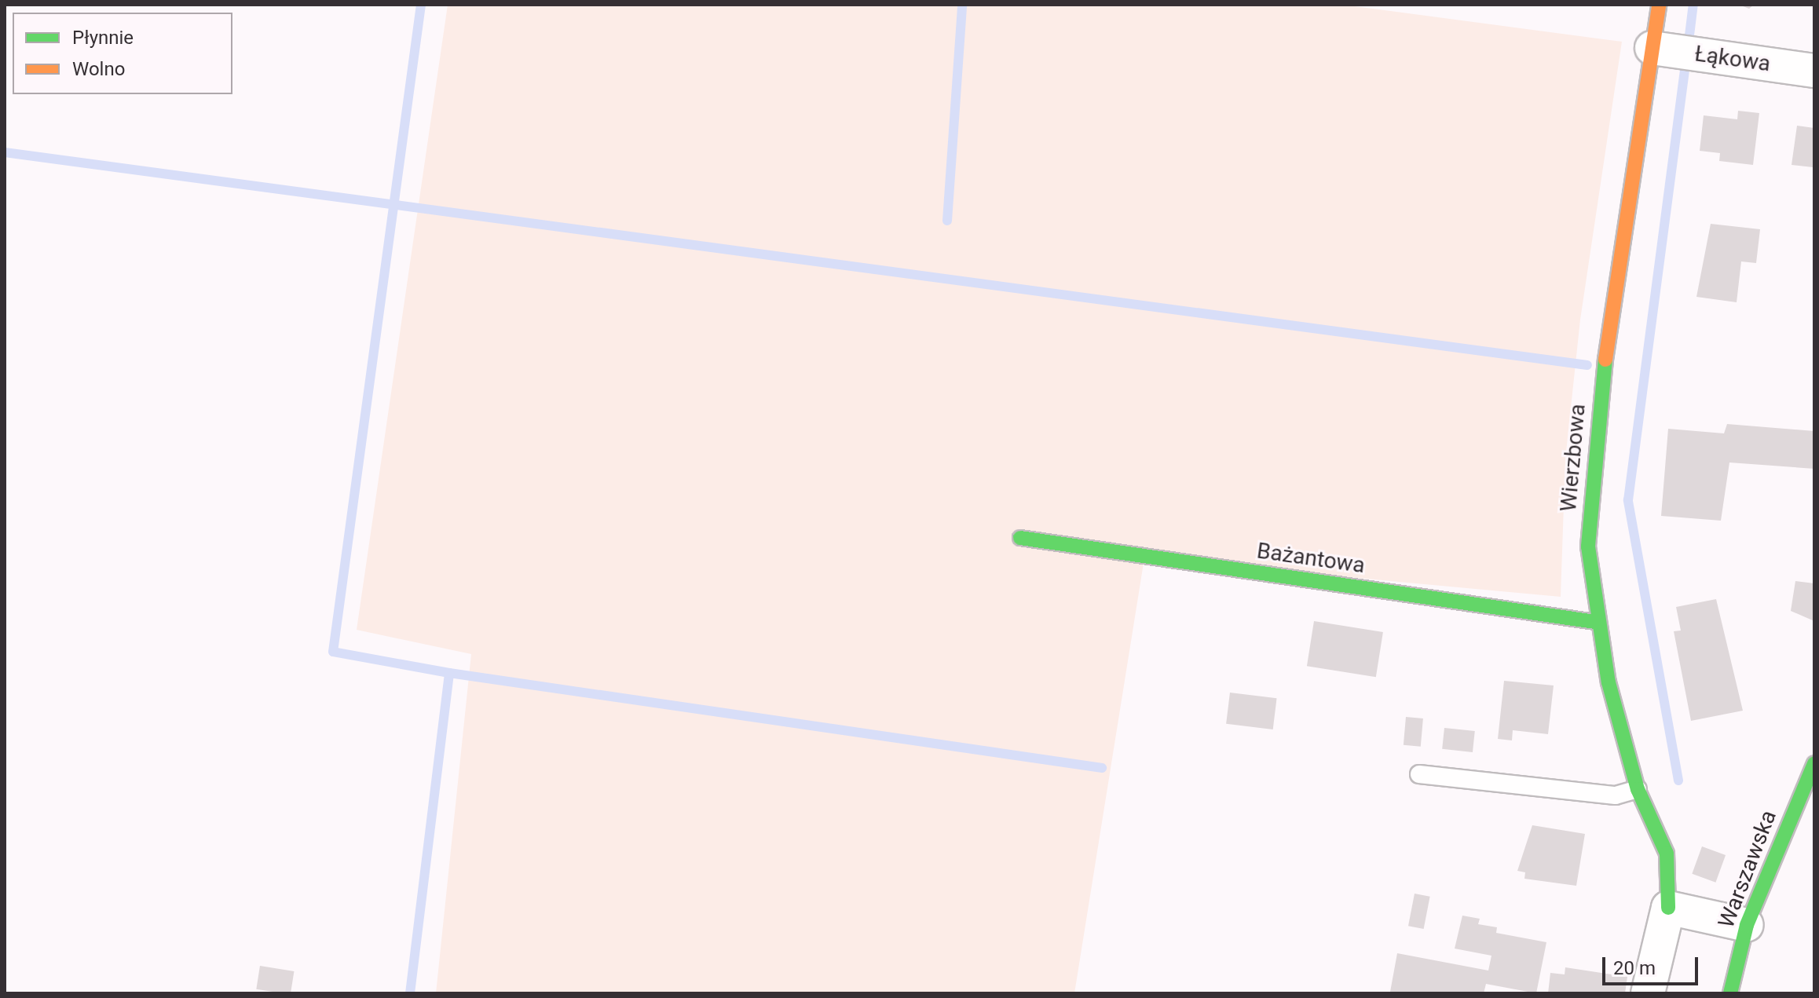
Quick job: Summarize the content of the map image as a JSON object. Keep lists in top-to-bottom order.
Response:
{
  "streets": {
    "street": [
      "Łąkowa",
      "Wierzbowa",
      "Bażantowa",
      "Warszawska"
    ]
  },
  "crossings": [
    ["Łąkowa", "Wierzbowa"],
    ["Wierzbowa", "Bażantowa"]
  ],
  "legend": ["Płynnie", "Wolno"],
  "scale_bar": "20 m"
}
